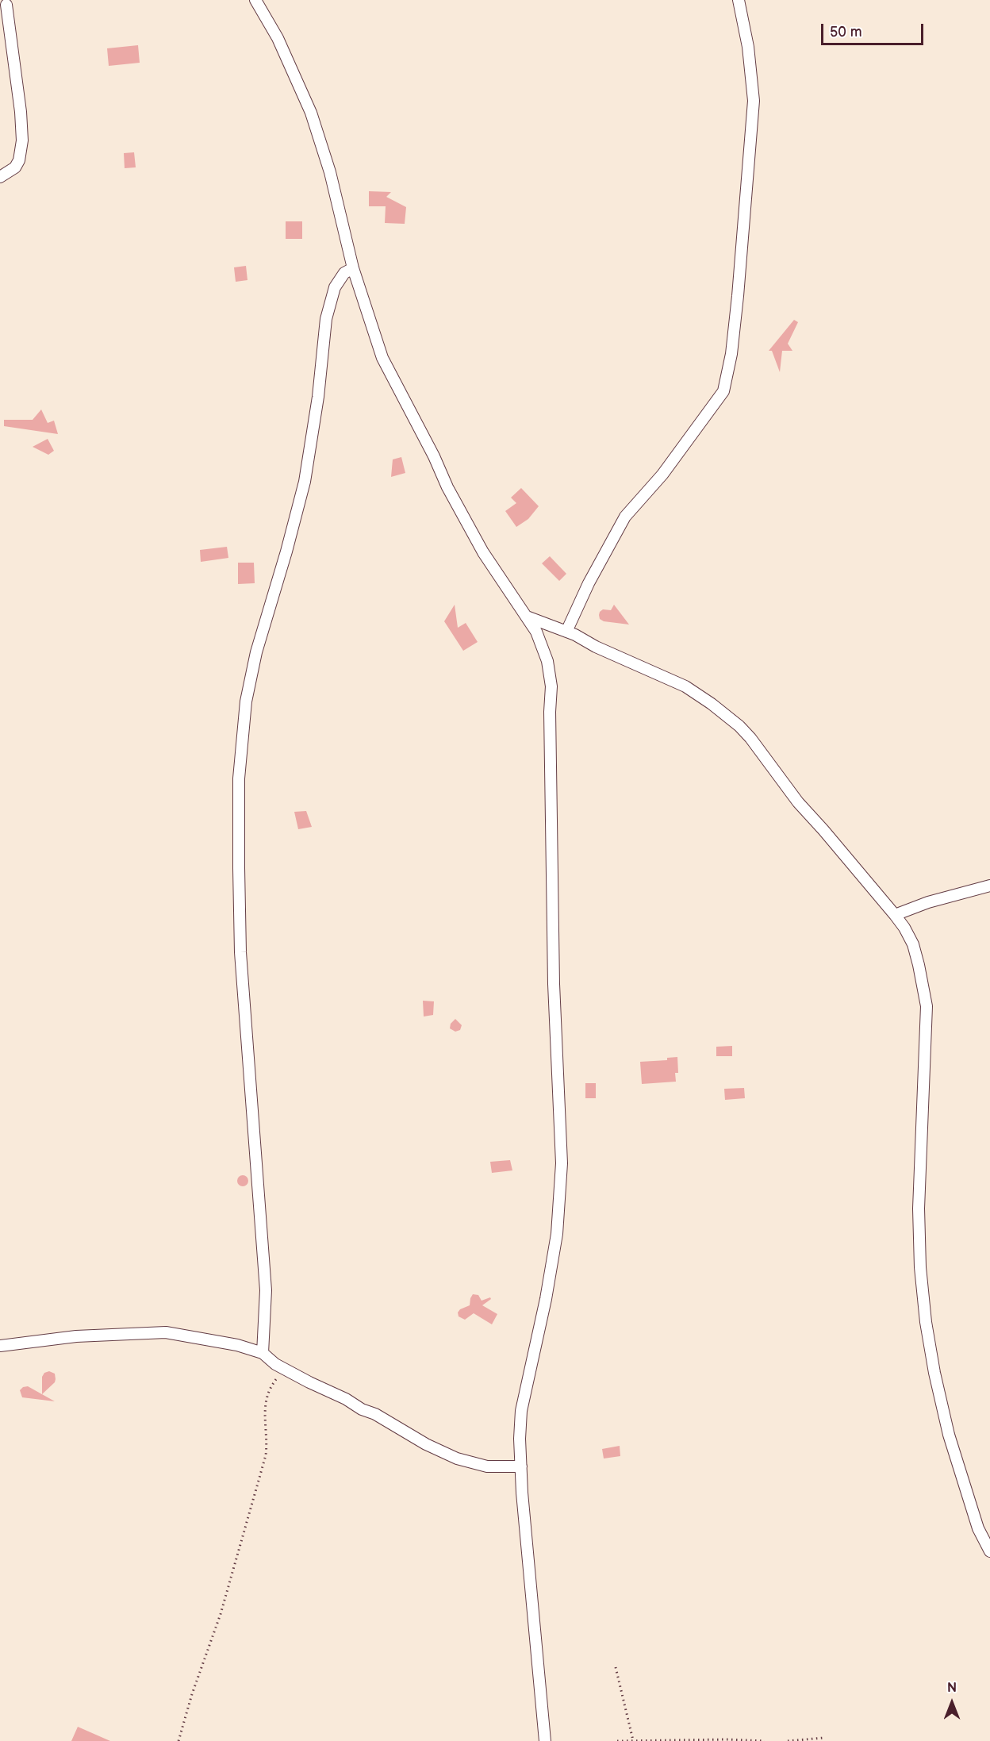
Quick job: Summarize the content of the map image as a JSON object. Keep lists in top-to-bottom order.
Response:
{
  "scale_bar": "50 m",
  "north": "top"
}
